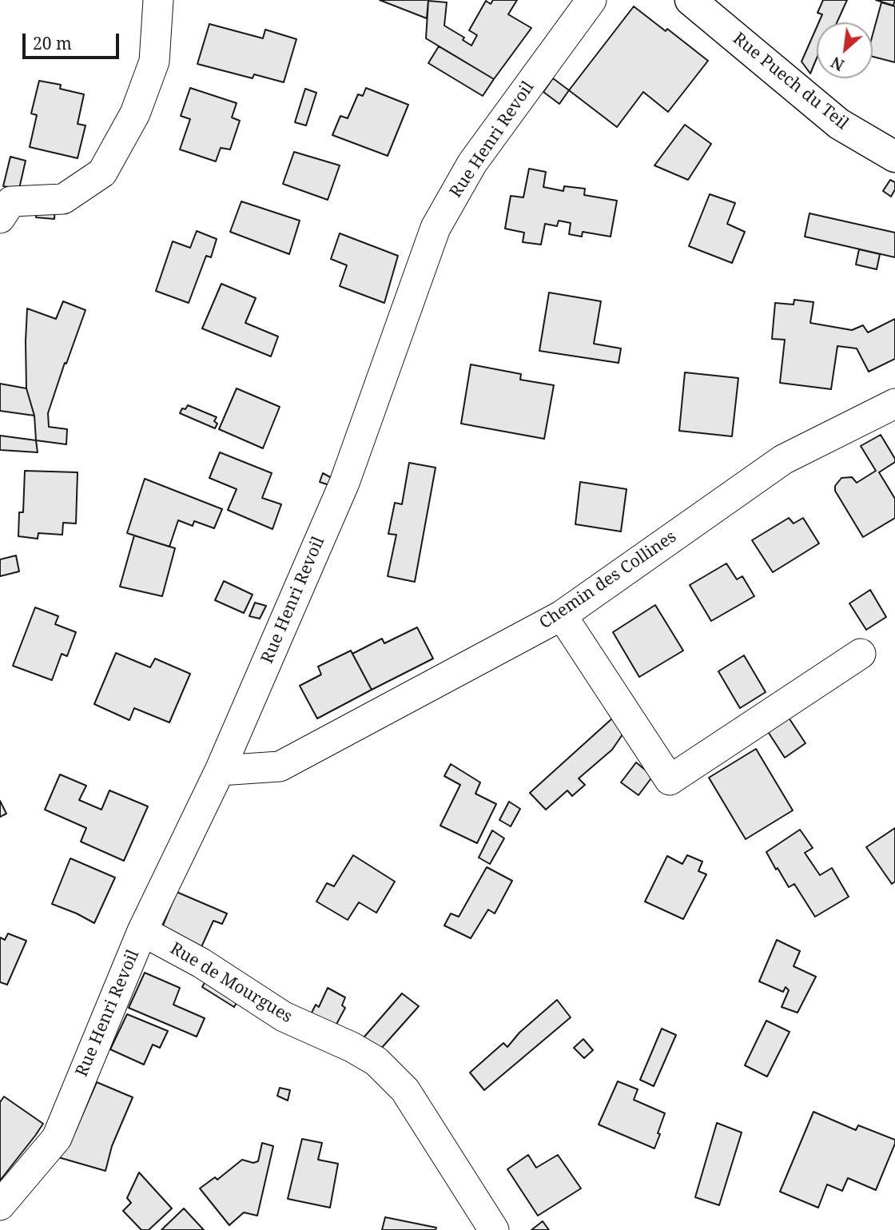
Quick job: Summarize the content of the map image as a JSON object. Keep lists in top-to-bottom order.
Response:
{
  "streets": {
    "street": [
      "Rue Puech du Teil",
      "Rue Henri Revoil",
      "Chemin des Collines",
      "Rue de Mourgues"
    ]
  },
  "crossings": [
    ["Rue Henri Revoil", "Chemin des Collines"],
    ["Rue Henri Revoil", "Rue de Mourgues"]
  ],
  "scale_bar": "20 m",
  "north": "bottom left"
}
